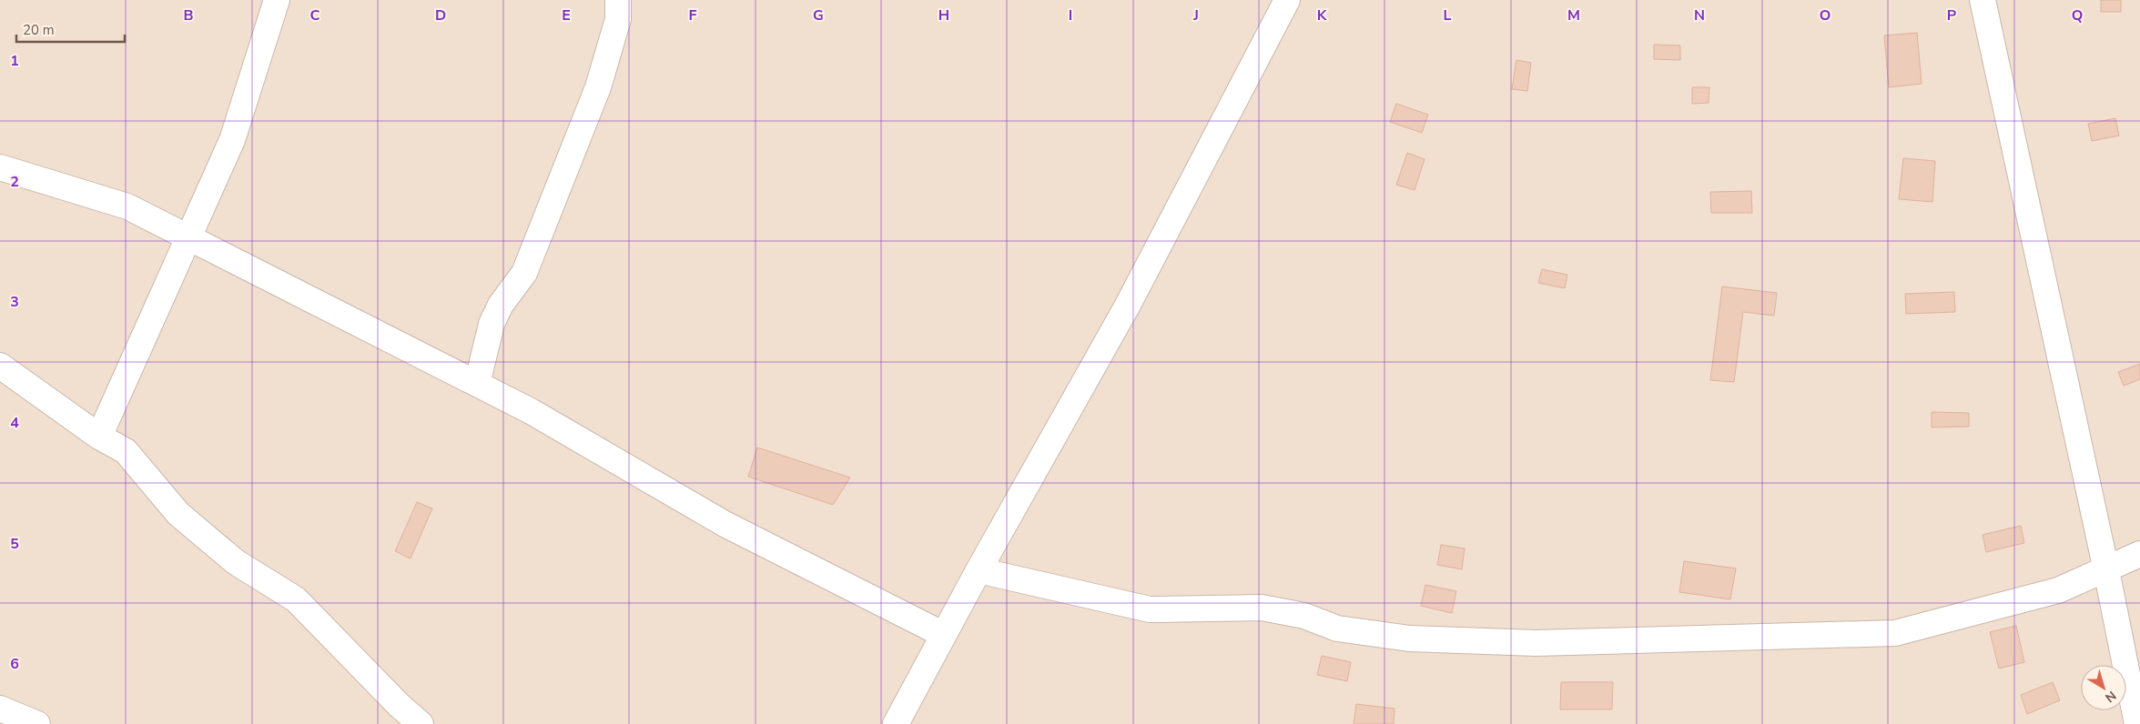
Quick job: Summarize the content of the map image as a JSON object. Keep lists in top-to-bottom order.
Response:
{
  "scale_bar": "20 m",
  "north": "bottom right",
  "grid": {
    "columns": [
      "B",
      "C",
      "D",
      "E",
      "F",
      "G",
      "H",
      "I",
      "J",
      "K",
      "L",
      "M",
      "N",
      "O",
      "P",
      "Q"
    ],
    "rows": [
      "1",
      "2",
      "3",
      "4",
      "5",
      "6"
    ]
  }
}
